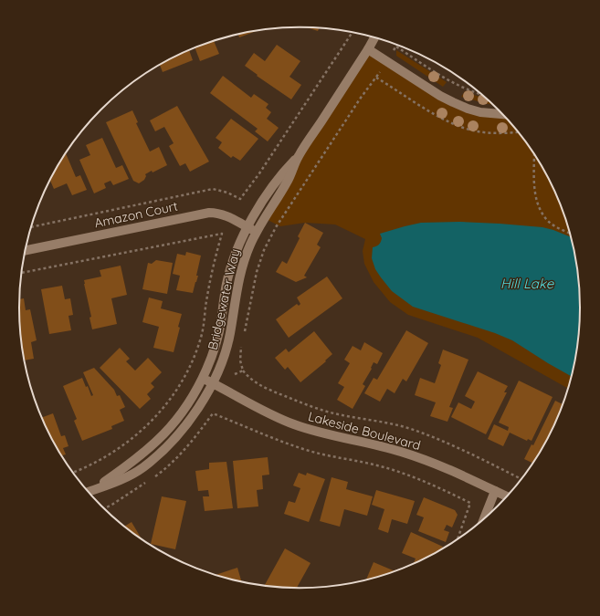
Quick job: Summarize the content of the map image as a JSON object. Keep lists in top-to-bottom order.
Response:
{
  "streets": {
    "street": ["Amazon Court", "Bridgewater Way", "Lakeside Boulevard"]
  },
  "crossings": [
    ["Amazon Court", "Bridgewater Way"],
    ["Bridgewater Way", "Lakeside Boulevard"]
  ],
  "water": ["Hill Lake"]
}
